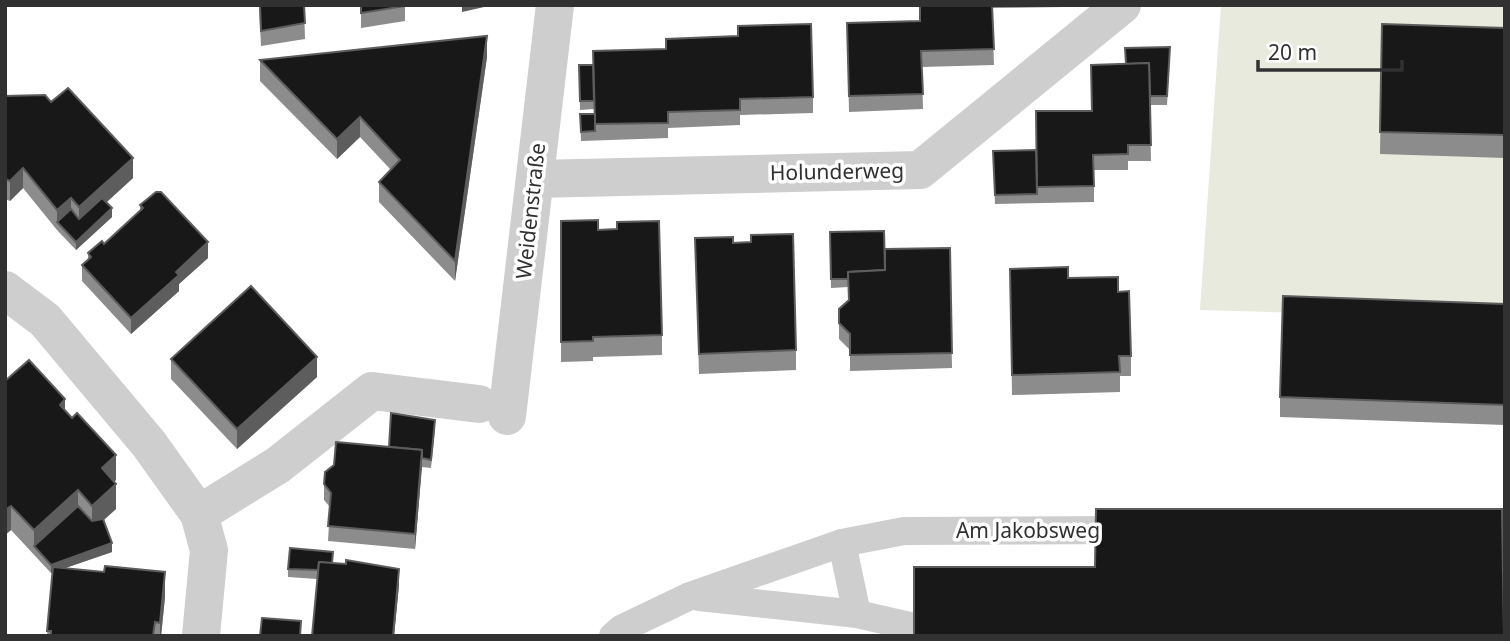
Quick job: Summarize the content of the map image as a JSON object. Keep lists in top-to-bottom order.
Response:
{
  "streets": {
    "street": ["Holunderweg", "Weidenstraße"],
    "lane": ["Am Jakobsweg"]
  },
  "crossings": [
    ["Holunderweg", "Weidenstraße"]
  ],
  "scale_bar": "20 m"
}
